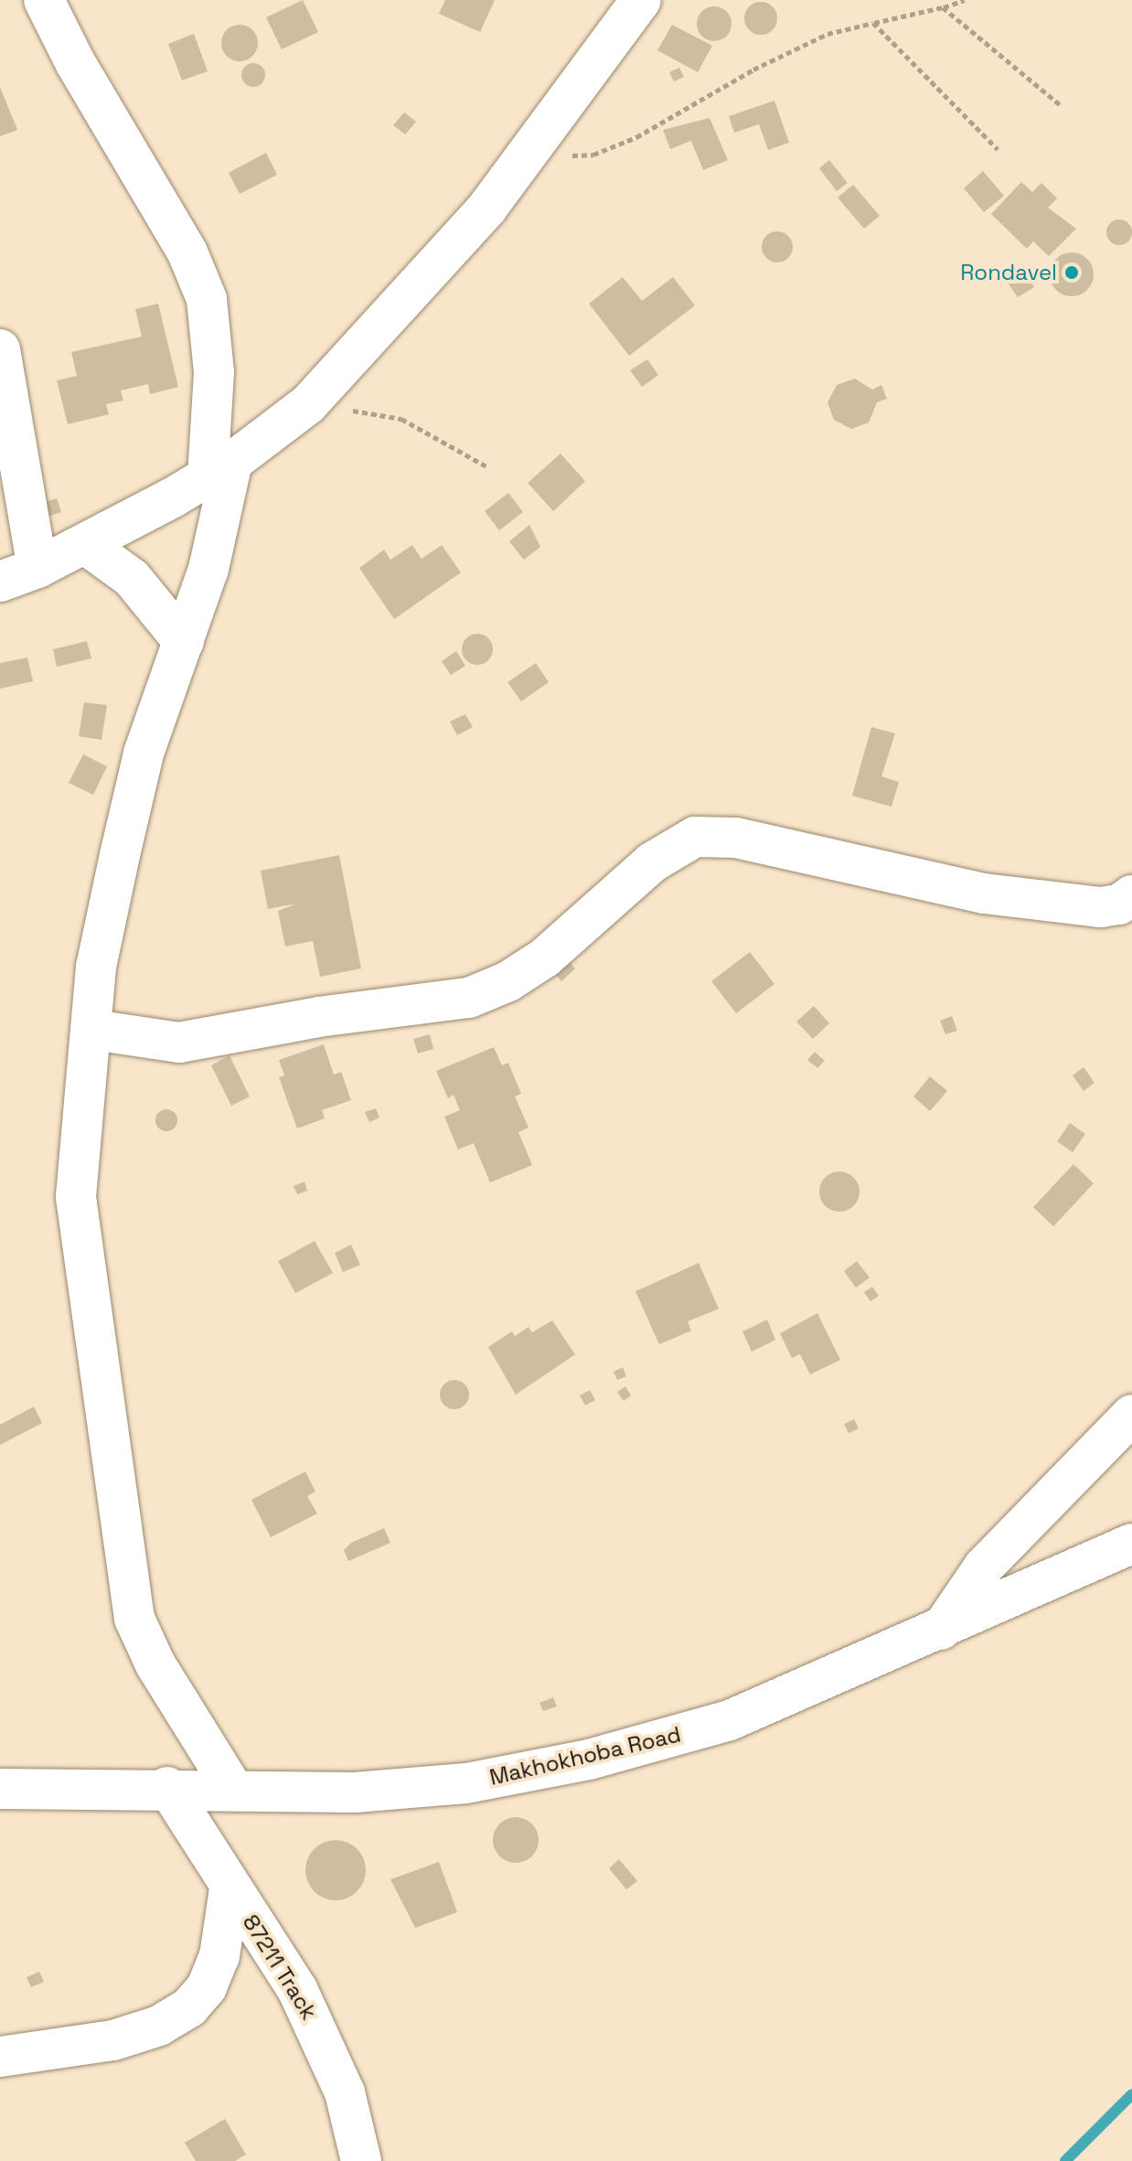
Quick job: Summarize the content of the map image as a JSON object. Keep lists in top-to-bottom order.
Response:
{
  "streets": {
    "street": ["Makhokhoba Road", "87211 Track"]
  },
  "crossings": [
    ["Makhokhoba Road", "87211 Track"]
  ],
  "places": ["Rondavel"]
}
